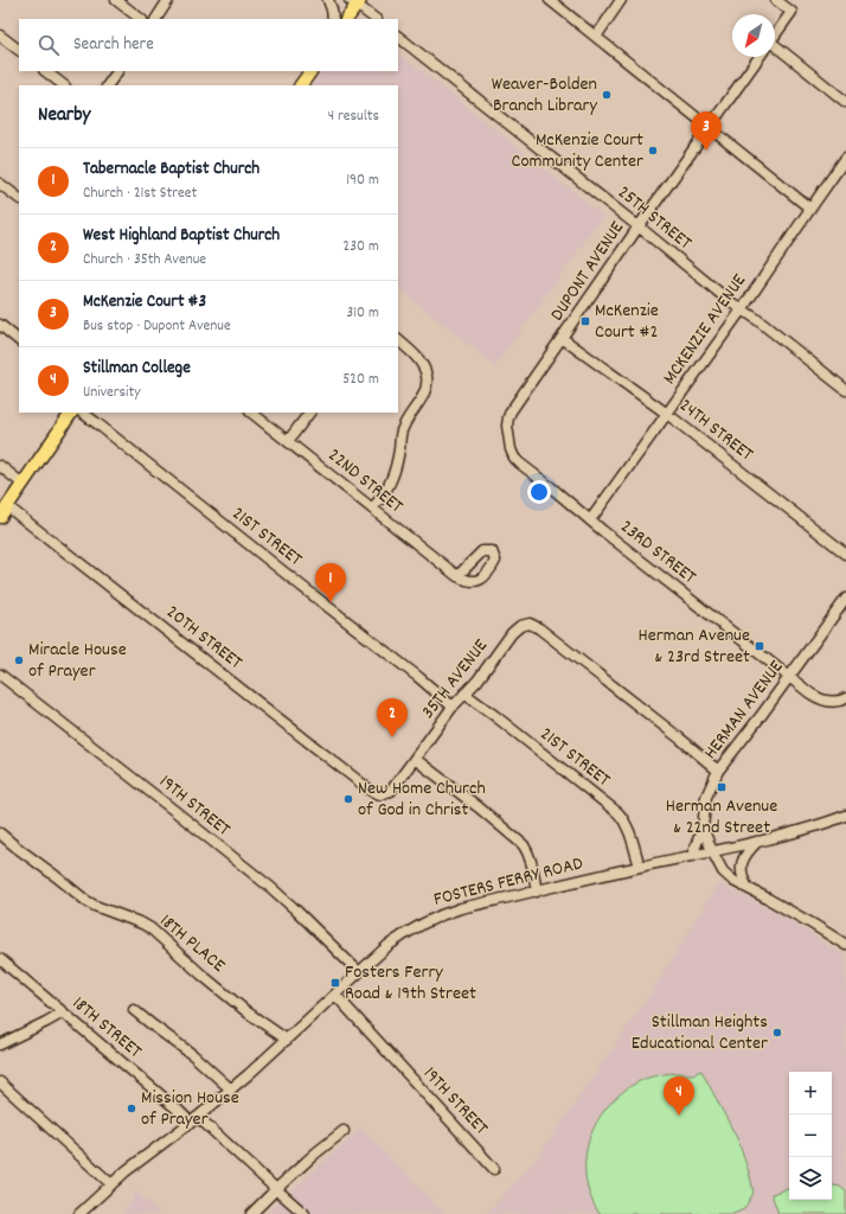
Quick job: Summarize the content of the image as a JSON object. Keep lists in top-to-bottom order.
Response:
{
  "streets": {
    "street": [
      "25TH STREET",
      "DUPONT AVENUE",
      "MCKENZIE AVENUE",
      "24TH STREET",
      "22ND STREET",
      "21ST STREET",
      "23RD STREET",
      "20TH STREET",
      "35TH AVENUE",
      "HERMAN AVENUE",
      "19TH STREET",
      "FOSTERS FERRY ROAD",
      "18TH PLACE",
      "18TH STREET"
    ]
  },
  "crossings": [
    ["25TH STREET", "DUPONT AVENUE"],
    ["25TH STREET", "MCKENZIE AVENUE"],
    ["DUPONT AVENUE", "24TH STREET"],
    ["DUPONT AVENUE", "23RD STREET"],
    ["MCKENZIE AVENUE", "24TH STREET"],
    ["MCKENZIE AVENUE", "23RD STREET"],
    ["21ST STREET", "35TH AVENUE"],
    ["21ST STREET", "FOSTERS FERRY ROAD"],
    ["23RD STREET", "HERMAN AVENUE"],
    ["20TH STREET", "35TH AVENUE"],
    ["35TH AVENUE", "HERMAN AVENUE"],
    ["HERMAN AVENUE", "FOSTERS FERRY ROAD"],
    ["19TH STREET", "FOSTERS FERRY ROAD"],
    ["FOSTERS FERRY ROAD", "18TH PLACE"],
    ["FOSTERS FERRY ROAD", "18TH STREET"]
  ],
  "places": {
    "other": [
      "Weaver-Bolden Branch Library",
      "McKenzie Court Community Center",
      "Miracle House of Prayer",
      "New Home Church of God in Christ",
      "Stillman Heights Educational Center",
      "Mission House of Prayer"
    ],
    "transit": [
      "McKenzie Court #2",
      "Herman Avenue & 23rd Street",
      "Herman Avenue & 22nd Street",
      "Fosters Ferry Road & 19th Street"
    ]
  },
  "north": "bottom left",
  "page": {
    "search": "Search here",
    "heading": ["Nearby", "4 results"],
    "pins": [
      "3",
      "1",
      "2",
      "4"
    ],
    "list": [
      {
        "mark": "1",
        "name": "Tabernacle Baptist Church",
        "note": "Church · 21st Street",
        "value": "190 m"
      },
      {
        "mark": "2",
        "name": "West Highland Baptist Church",
        "note": "Church · 35th Avenue",
        "value": "230 m"
      },
      {
        "mark": "3",
        "name": "McKenzie Court #3",
        "note": "Bus stop · Dupont Avenue",
        "value": "310 m"
      },
      {
        "mark": "4",
        "name": "Stillman College",
        "note": "University",
        "value": "520 m"
      }
    ],
    "map_buttons": ["+", "−"]
  }
}
